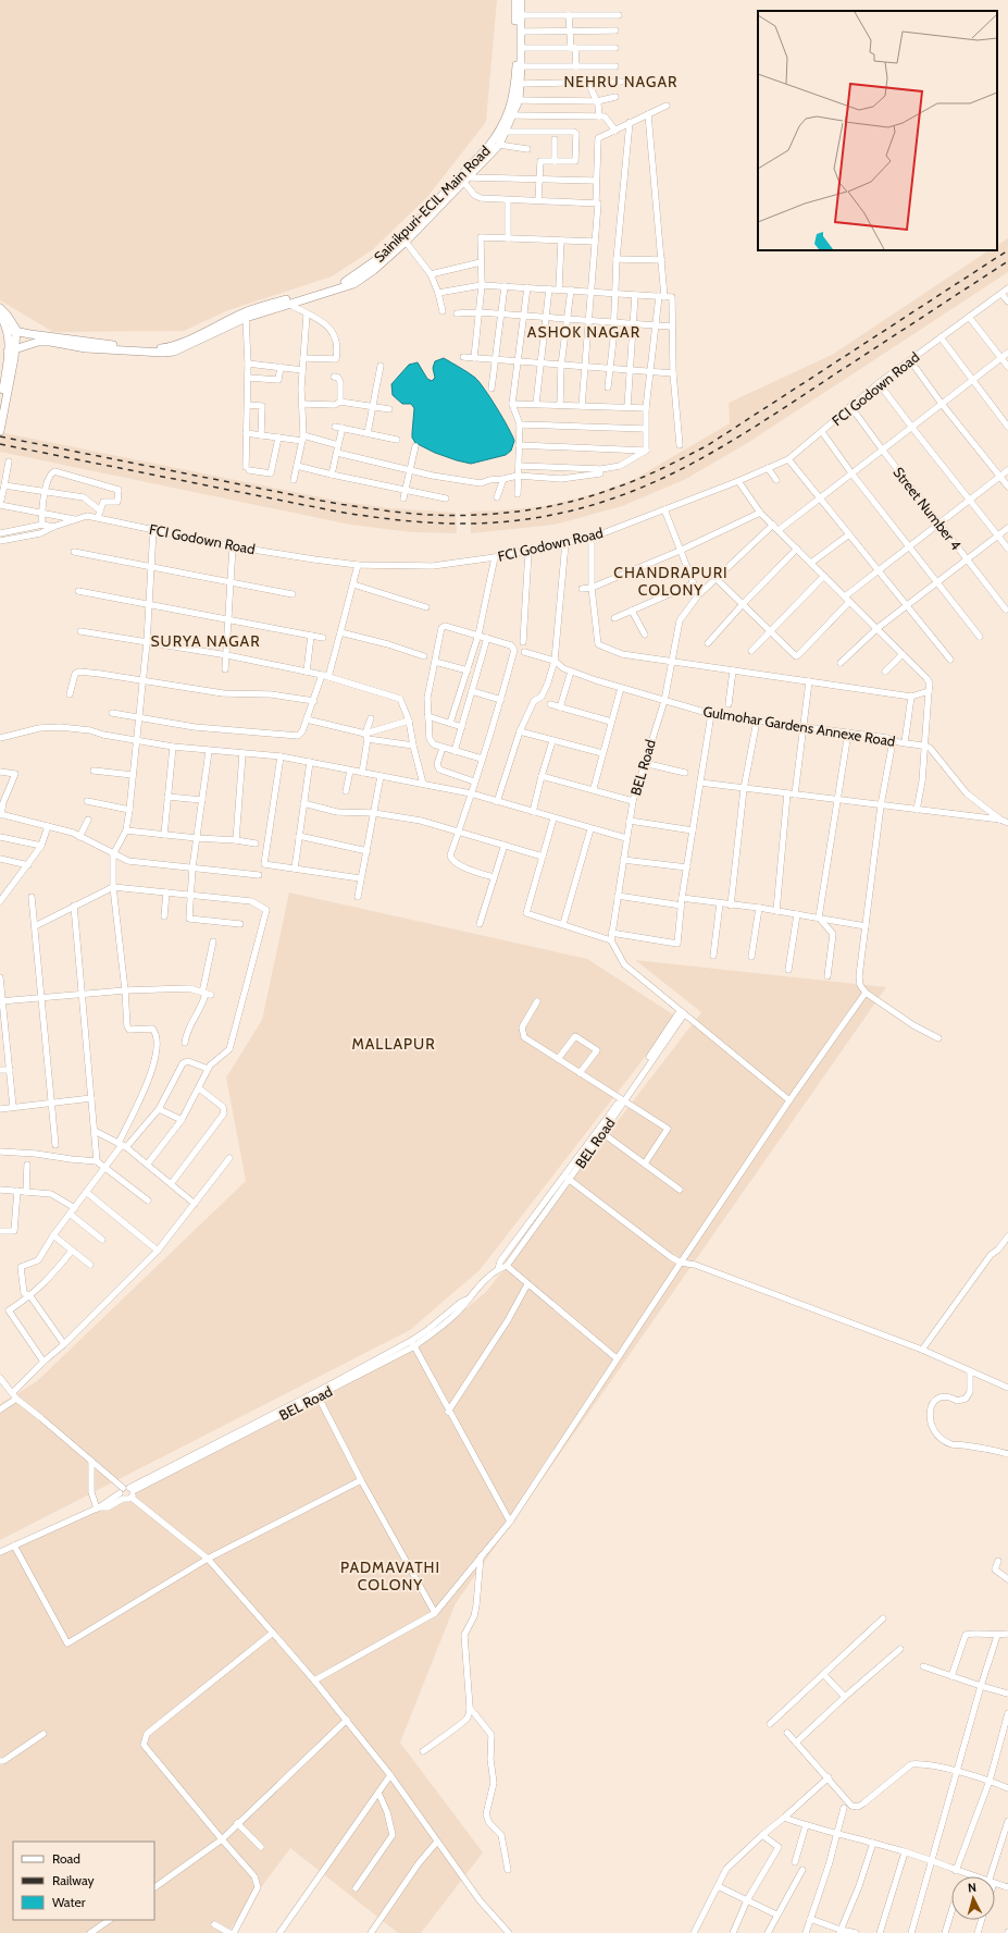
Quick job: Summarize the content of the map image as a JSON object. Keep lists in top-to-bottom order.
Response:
{
  "streets": {
    "main road": ["Sainikpuri-ECIL Main Road"],
    "street": [
      "FCI Godown Road",
      "Street Number 4",
      "Gulmohar Gardens Annexe Road",
      "BEL Road"
    ]
  },
  "crossings": [
    ["FCI Godown Road", "Street Number 4"],
    ["Gulmohar Gardens Annexe Road", "BEL Road"]
  ],
  "districts": [
    "NEHRU NAGAR",
    "ASHOK NAGAR",
    "CHANDRAPURI COLONY",
    "SURYA NAGAR",
    "MALLAPUR",
    "PADMAVATHI COLONY"
  ],
  "legend": ["Road", "Railway", "Water"],
  "north": "top"
}
